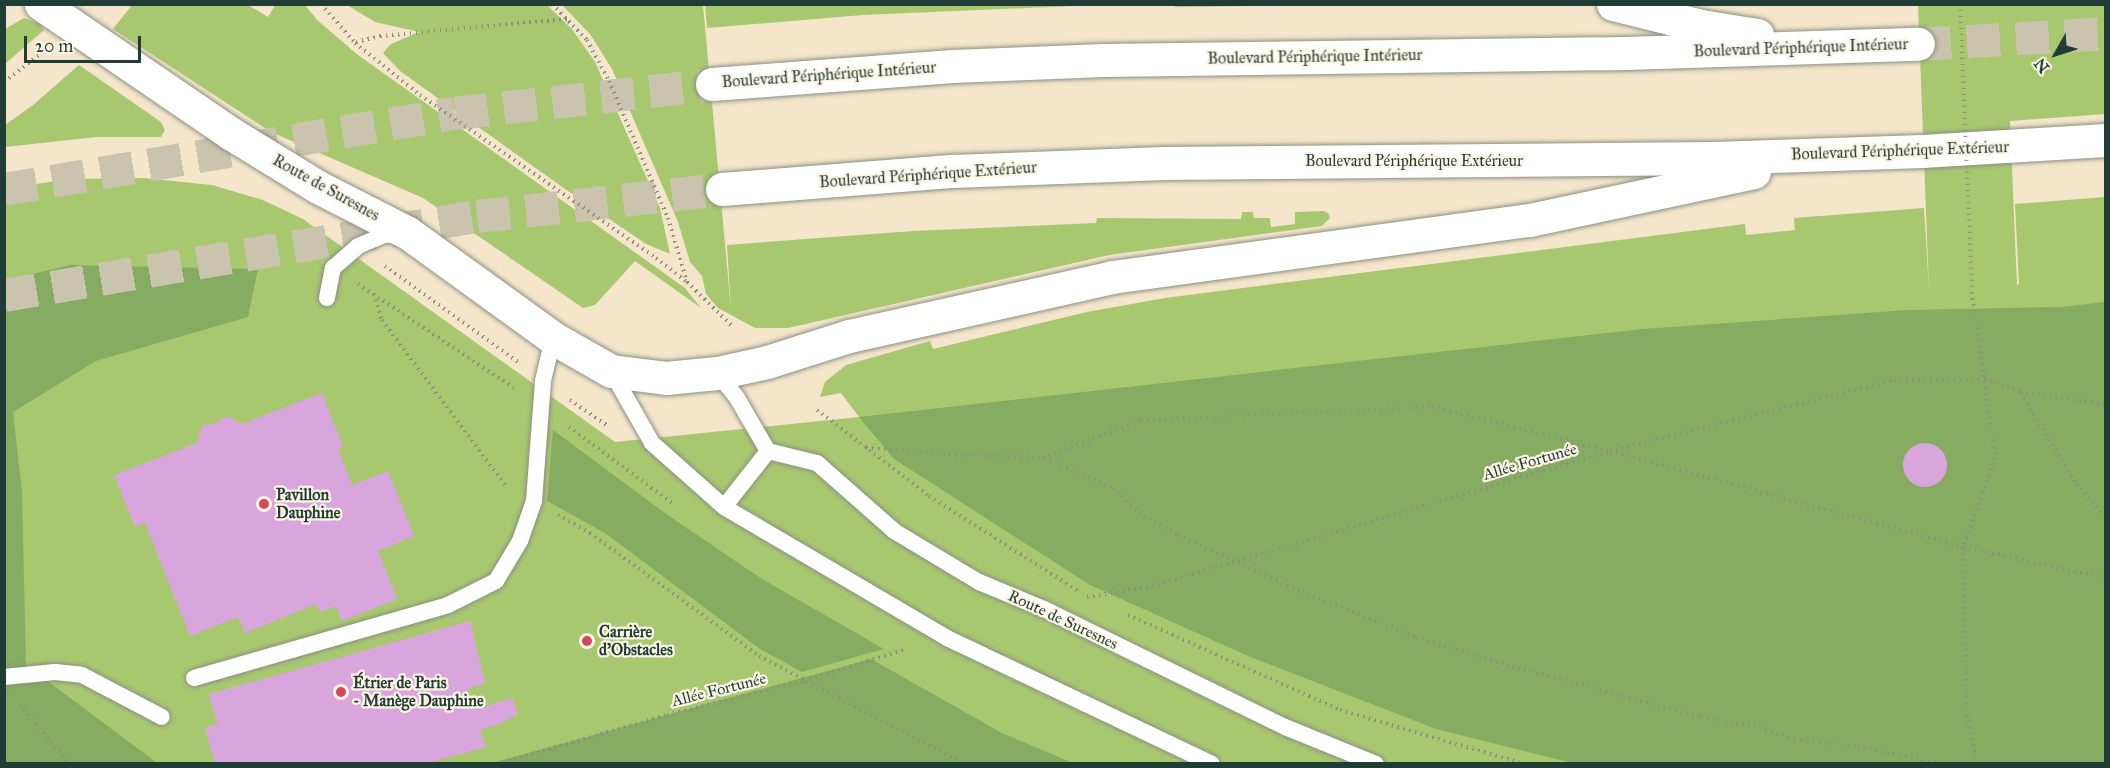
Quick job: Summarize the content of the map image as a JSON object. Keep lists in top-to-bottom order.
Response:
{
  "streets": {
    "main road": ["Boulevard Périphérique Intérieur", "Boulevard Périphérique Extérieur", "Route de Suresnes"],
    "path": ["Allée Fortunée"]
  },
  "crossings": [
    ["Boulevard Périphérique Extérieur", "Route de Suresnes"]
  ],
  "places": ["Pavillon Dauphine", "Carrière d'Obstacles", "Étrier de Paris - Manège Dauphine"],
  "scale_bar": "20 m",
  "north": "bottom left"
}
